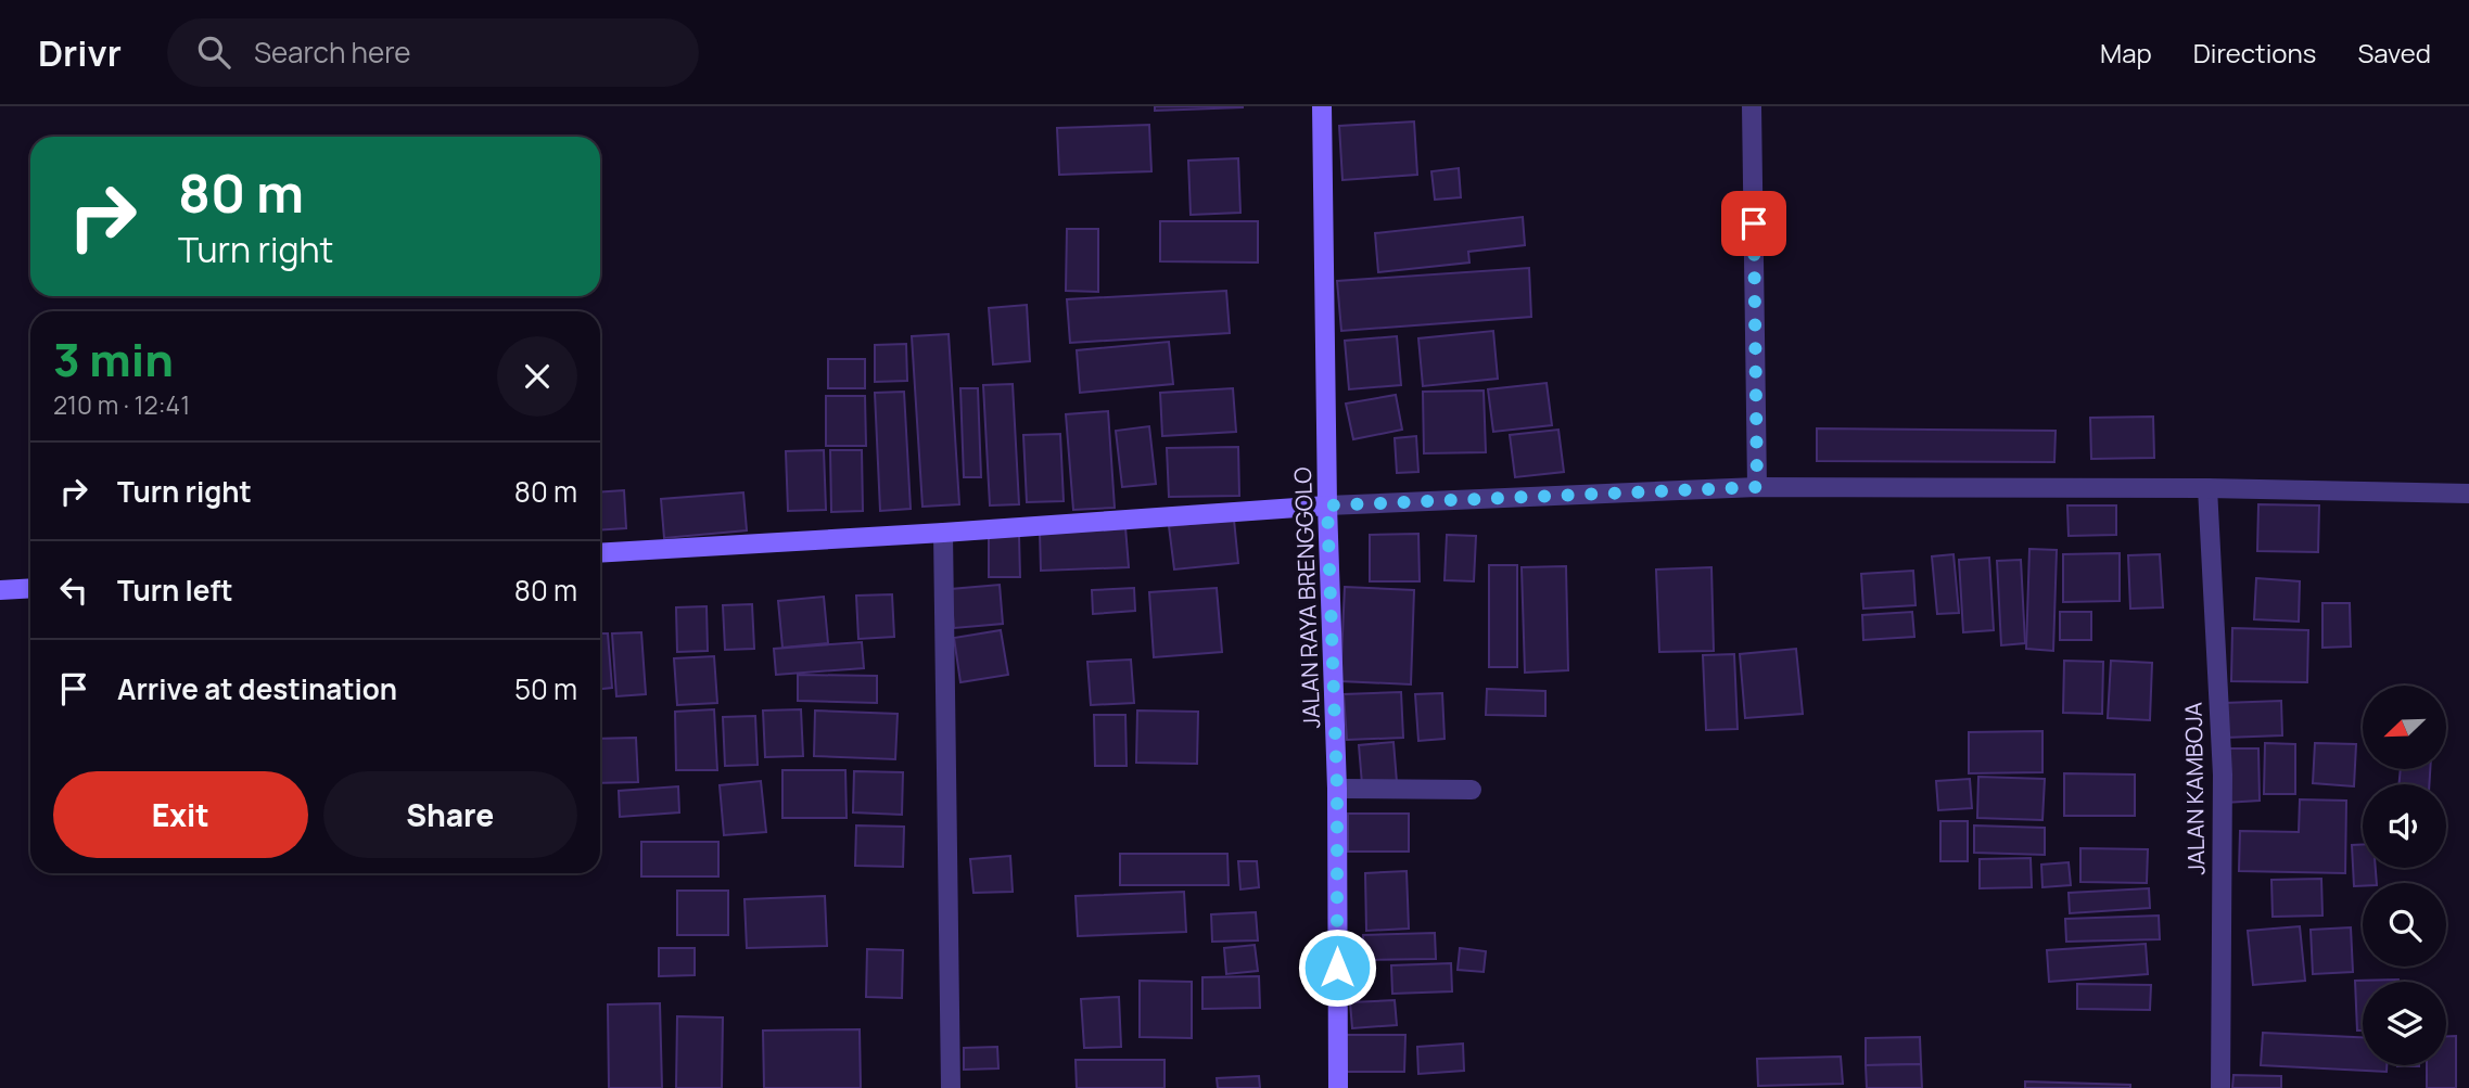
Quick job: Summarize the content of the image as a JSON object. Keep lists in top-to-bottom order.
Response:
{
  "streets": {
    "main road": ["JALAN RAYA BRENGGOLO"],
    "street": ["JALAN KAMBOJA"]
  },
  "north": "bottom left",
  "page": {
    "header": "Drivr",
    "search": "Search here",
    "nav": ["Map", "Directions", "Saved"],
    "turn": ["80 m", "Turn right"],
    "heading": ["3 min", "210 m · 12:41"],
    "list": [
      {
        "name": "Turn right",
        "value": "80 m"
      },
      {
        "name": "Turn left",
        "value": "80 m"
      },
      {
        "name": "Arrive at destination",
        "value": "50 m"
      }
    ],
    "buttons": ["Exit", "Share"]
  }
}
